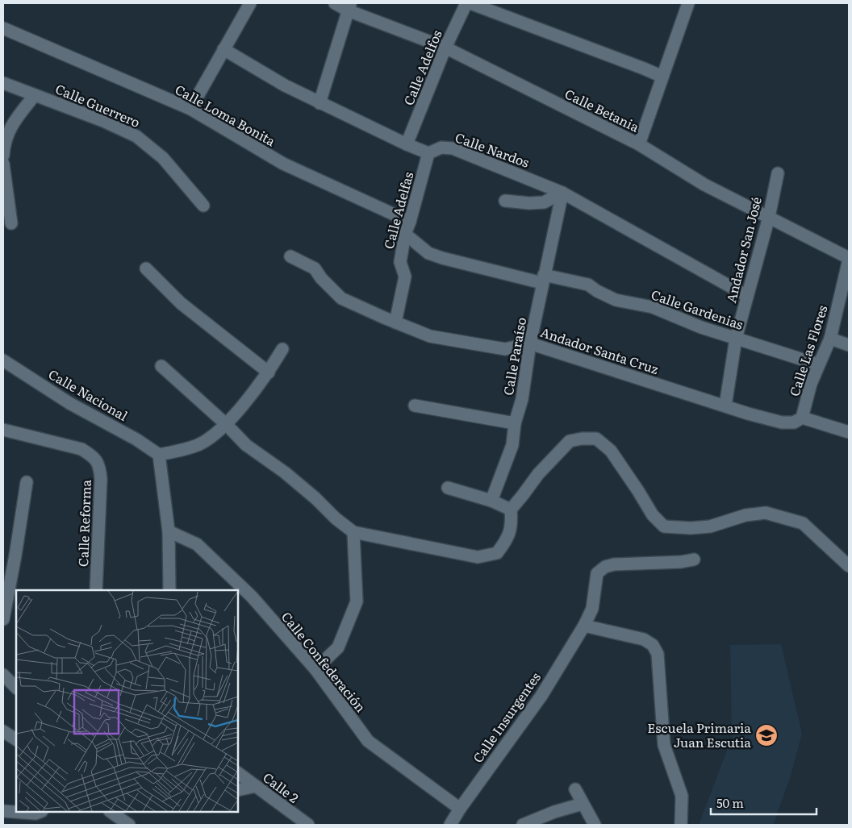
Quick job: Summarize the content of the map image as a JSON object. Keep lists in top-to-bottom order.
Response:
{
  "streets": {
    "street": [
      "Calle Adelfos",
      "Calle Guerrero",
      "Calle Betania",
      "Calle Loma Bonita",
      "Calle Nardos",
      "Calle Adelfas",
      "Andador San José",
      "Calle Gardenias",
      "Andador Santa Cruz",
      "Calle Las Flores",
      "Calle Paraíso",
      "Calle Nacional",
      "Calle Reforma",
      "Calle Confederación",
      "Calle Insurgentes",
      "Calle 2"
    ]
  },
  "crossings": [
    ["Calle Adelfos", "Calle Betania"],
    ["Calle Betania", "Andador San José"],
    ["Calle Betania", "Calle Las Flores"],
    ["Calle Loma Bonita", "Calle Adelfas"],
    ["Calle Nardos", "Calle Adelfas"],
    ["Calle Nardos", "Andador San José"],
    ["Calle Nardos", "Calle Paraíso"],
    ["Calle Adelfas", "Calle Gardenias"],
    ["Calle Adelfas", "Andador Santa Cruz"],
    ["Andador San José", "Calle Gardenias"],
    ["Andador San José", "Andador Santa Cruz"],
    ["Calle Gardenias", "Calle Las Flores"],
    ["Calle Gardenias", "Calle Paraíso"],
    ["Andador Santa Cruz", "Calle Las Flores"],
    ["Andador Santa Cruz", "Calle Paraíso"],
    ["Calle Confederación", "Calle Insurgentes"]
  ],
  "places": {
    "school or university": ["Escuela Primaria Juan Escutia"]
  },
  "scale_bar": "50 m"
}
